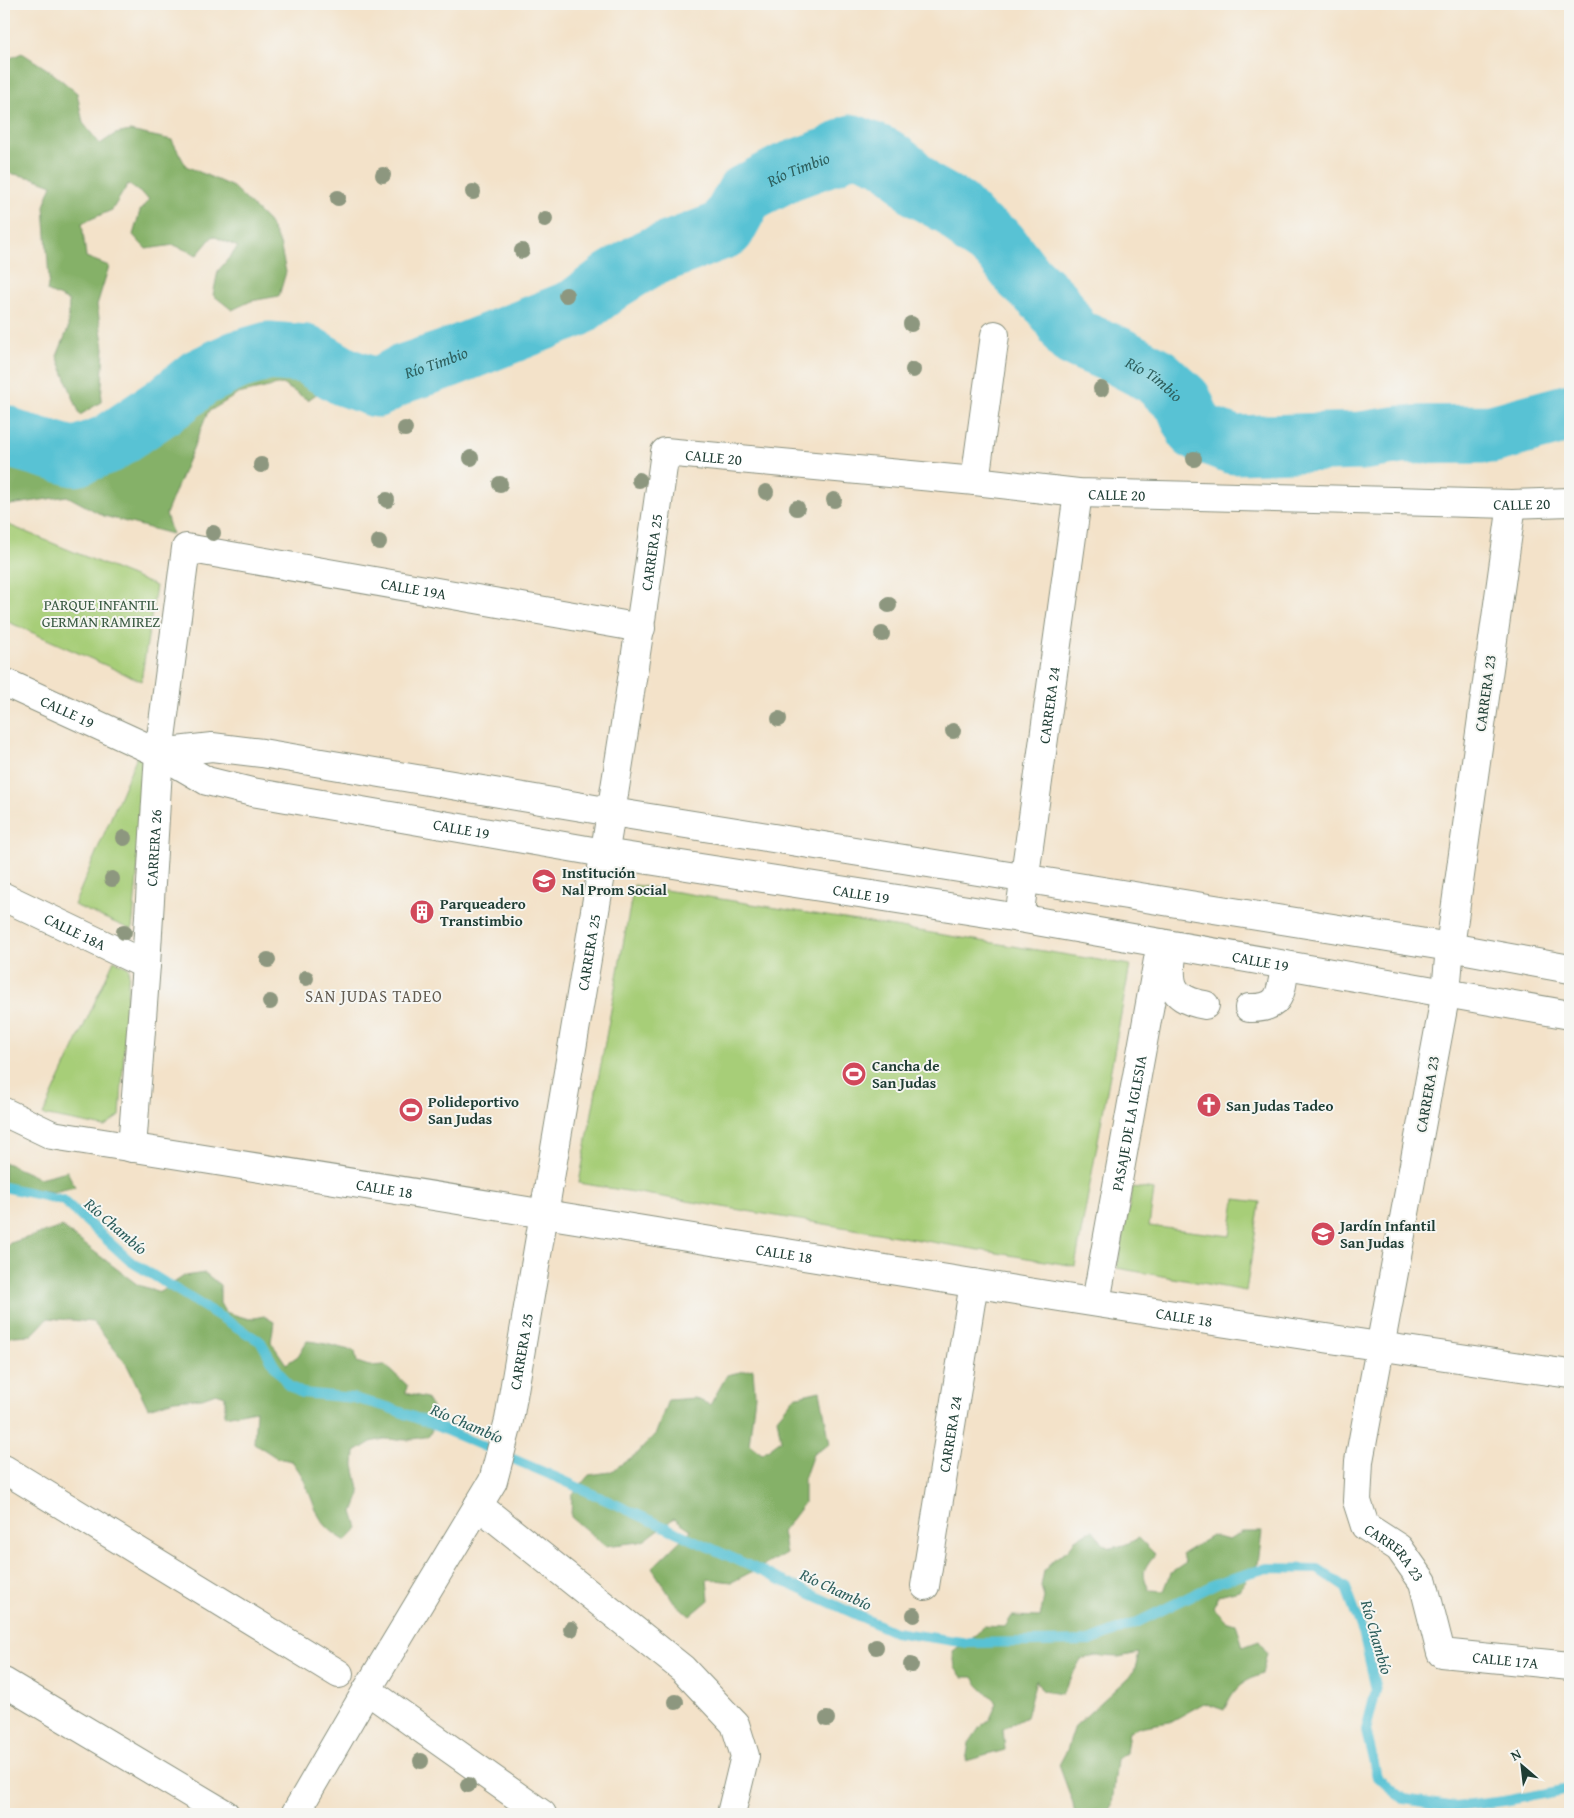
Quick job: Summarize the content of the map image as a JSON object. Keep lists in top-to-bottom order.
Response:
{
  "streets": {
    "street": [
      "CALLE 20",
      "CARRERA 25",
      "CALLE 19A",
      "CARRERA 23",
      "CARRERA 24",
      "CALLE 19",
      "CARRERA 26",
      "CALLE 18A",
      "PASAJE DE LA IGLESIA",
      "CALLE 18",
      "CALLE 17A"
    ]
  },
  "crossings": [
    ["CALLE 20", "CARRERA 25"],
    ["CALLE 20", "CARRERA 23"],
    ["CALLE 20", "CARRERA 24"],
    ["CARRERA 25", "CALLE 19A"],
    ["CARRERA 25", "CALLE 19"],
    ["CARRERA 25", "CALLE 18"],
    ["CALLE 19A", "CARRERA 26"],
    ["CARRERA 23", "CALLE 19"],
    ["CARRERA 23", "CALLE 18"],
    ["CARRERA 23", "CALLE 17A"],
    ["CARRERA 24", "CALLE 19"],
    ["CARRERA 24", "CALLE 18"],
    ["CALLE 19", "CARRERA 26"],
    ["CALLE 19", "PASAJE DE LA IGLESIA"],
    ["CARRERA 26", "CALLE 18A"],
    ["CARRERA 26", "CALLE 18"],
    ["PASAJE DE LA IGLESIA", "CALLE 18"]
  ],
  "districts": ["SAN JUDAS TADEO"],
  "water": ["Río Timbio", "Río Chambío"],
  "parks": ["PARQUE INFANTIL GERMAN RAMIREZ"],
  "places": {
    "school or university": ["Institución Nal Prom Social", "Jardín Infantil San Judas"],
    "building": ["Parqueadero Transtimbio"],
    "sports": ["Cancha de San Judas", "Polideportivo San Judas"],
    "church": ["San Judas Tadeo"]
  },
  "north": "top left"
}
